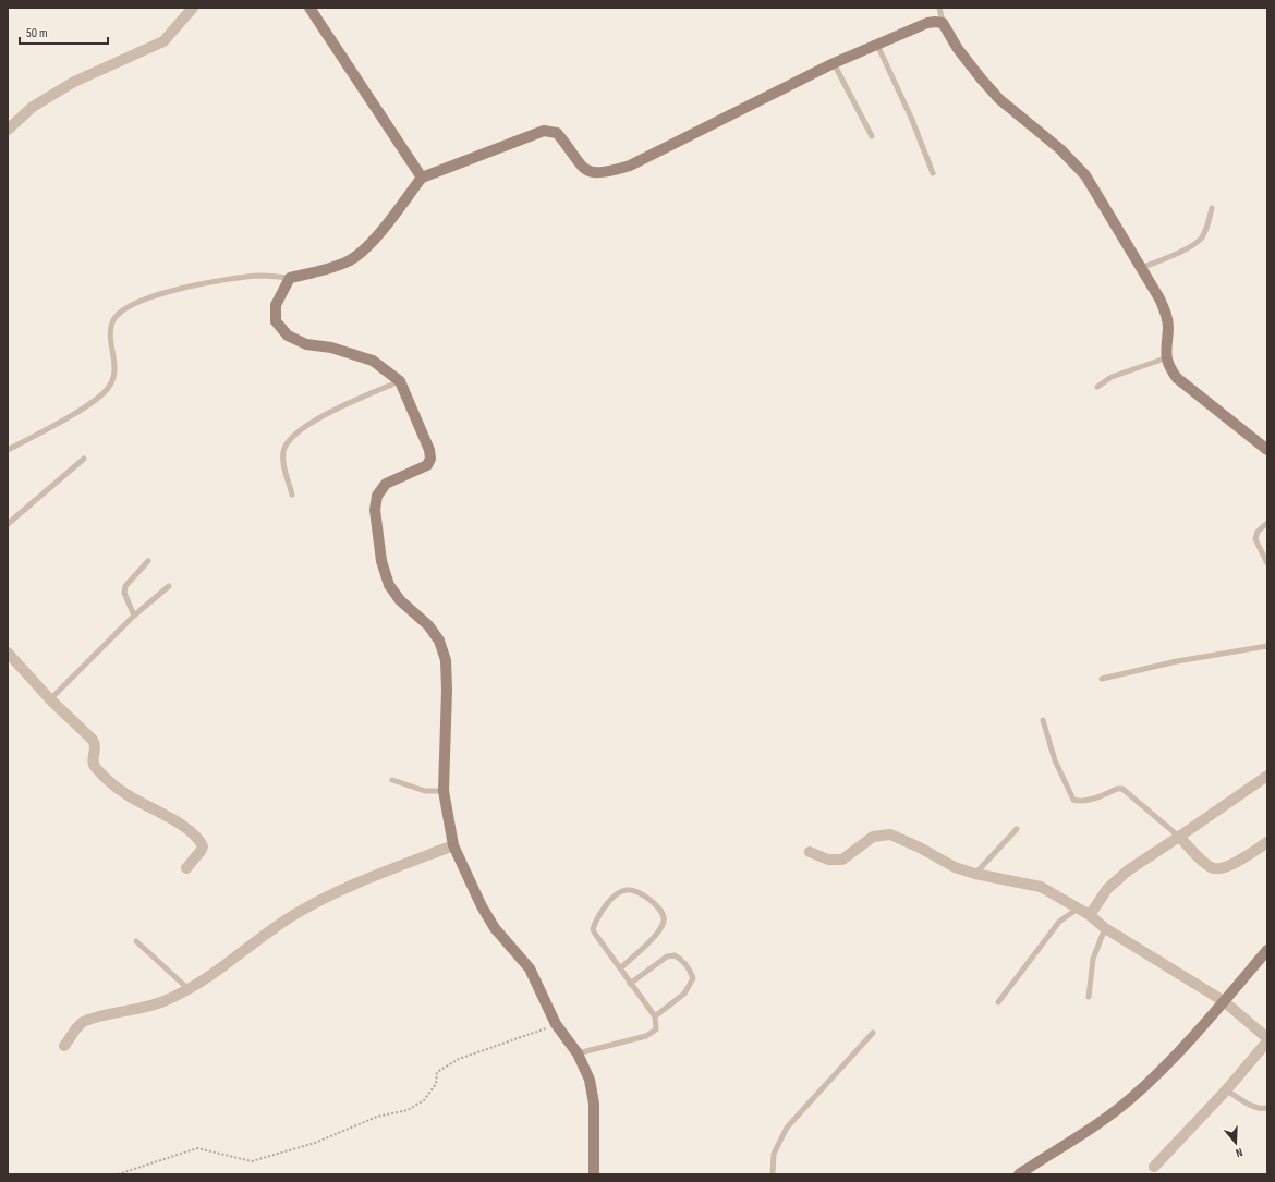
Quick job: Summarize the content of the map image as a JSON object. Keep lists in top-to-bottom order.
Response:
{
  "scale_bar": "50 m",
  "north": "bottom"
}
